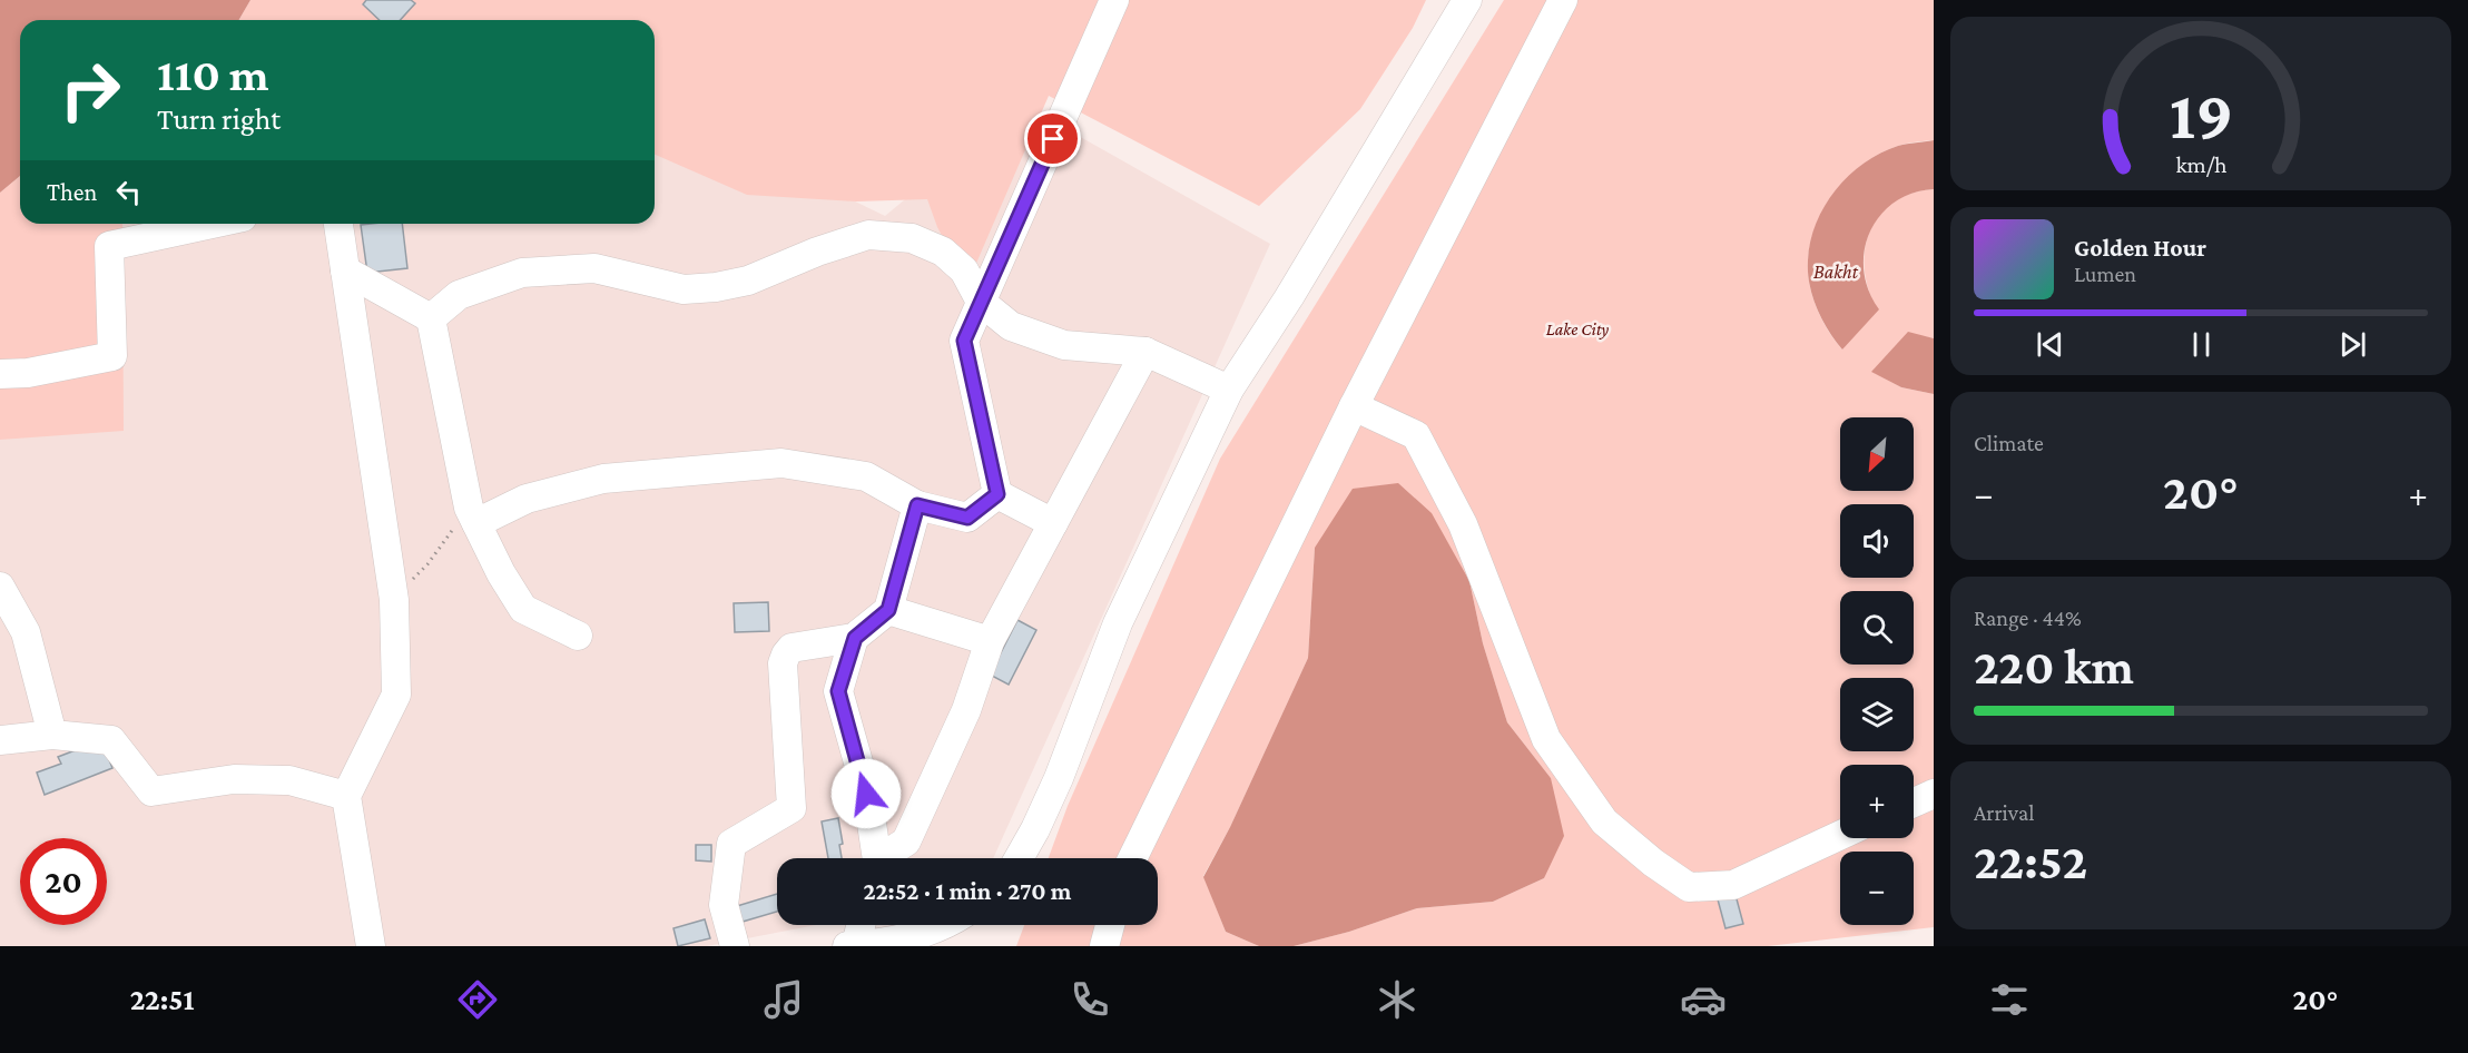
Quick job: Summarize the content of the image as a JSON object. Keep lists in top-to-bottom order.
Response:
{
  "water": ["Bakht"],
  "parks": ["Lake City"],
  "north": "bottom left",
  "page": {
    "turn": ["110 m", "Turn right"],
    "then": "Then",
    "song": ["Golden Hour", "Lumen"],
    "tile": [
      "Climate",
      ["Range · 44%", "220 km"],
      ["Arrival", "22:52"]
    ],
    "map_buttons": ["+", "−"],
    "heat": ["−", "20°", "+"],
    "limit": "20",
    "trip": "22:52 · 1 min · 270 m",
    "tabs": ["22:51", "20°"],
    "gauge": ["19", "km/h"]
  }
}
